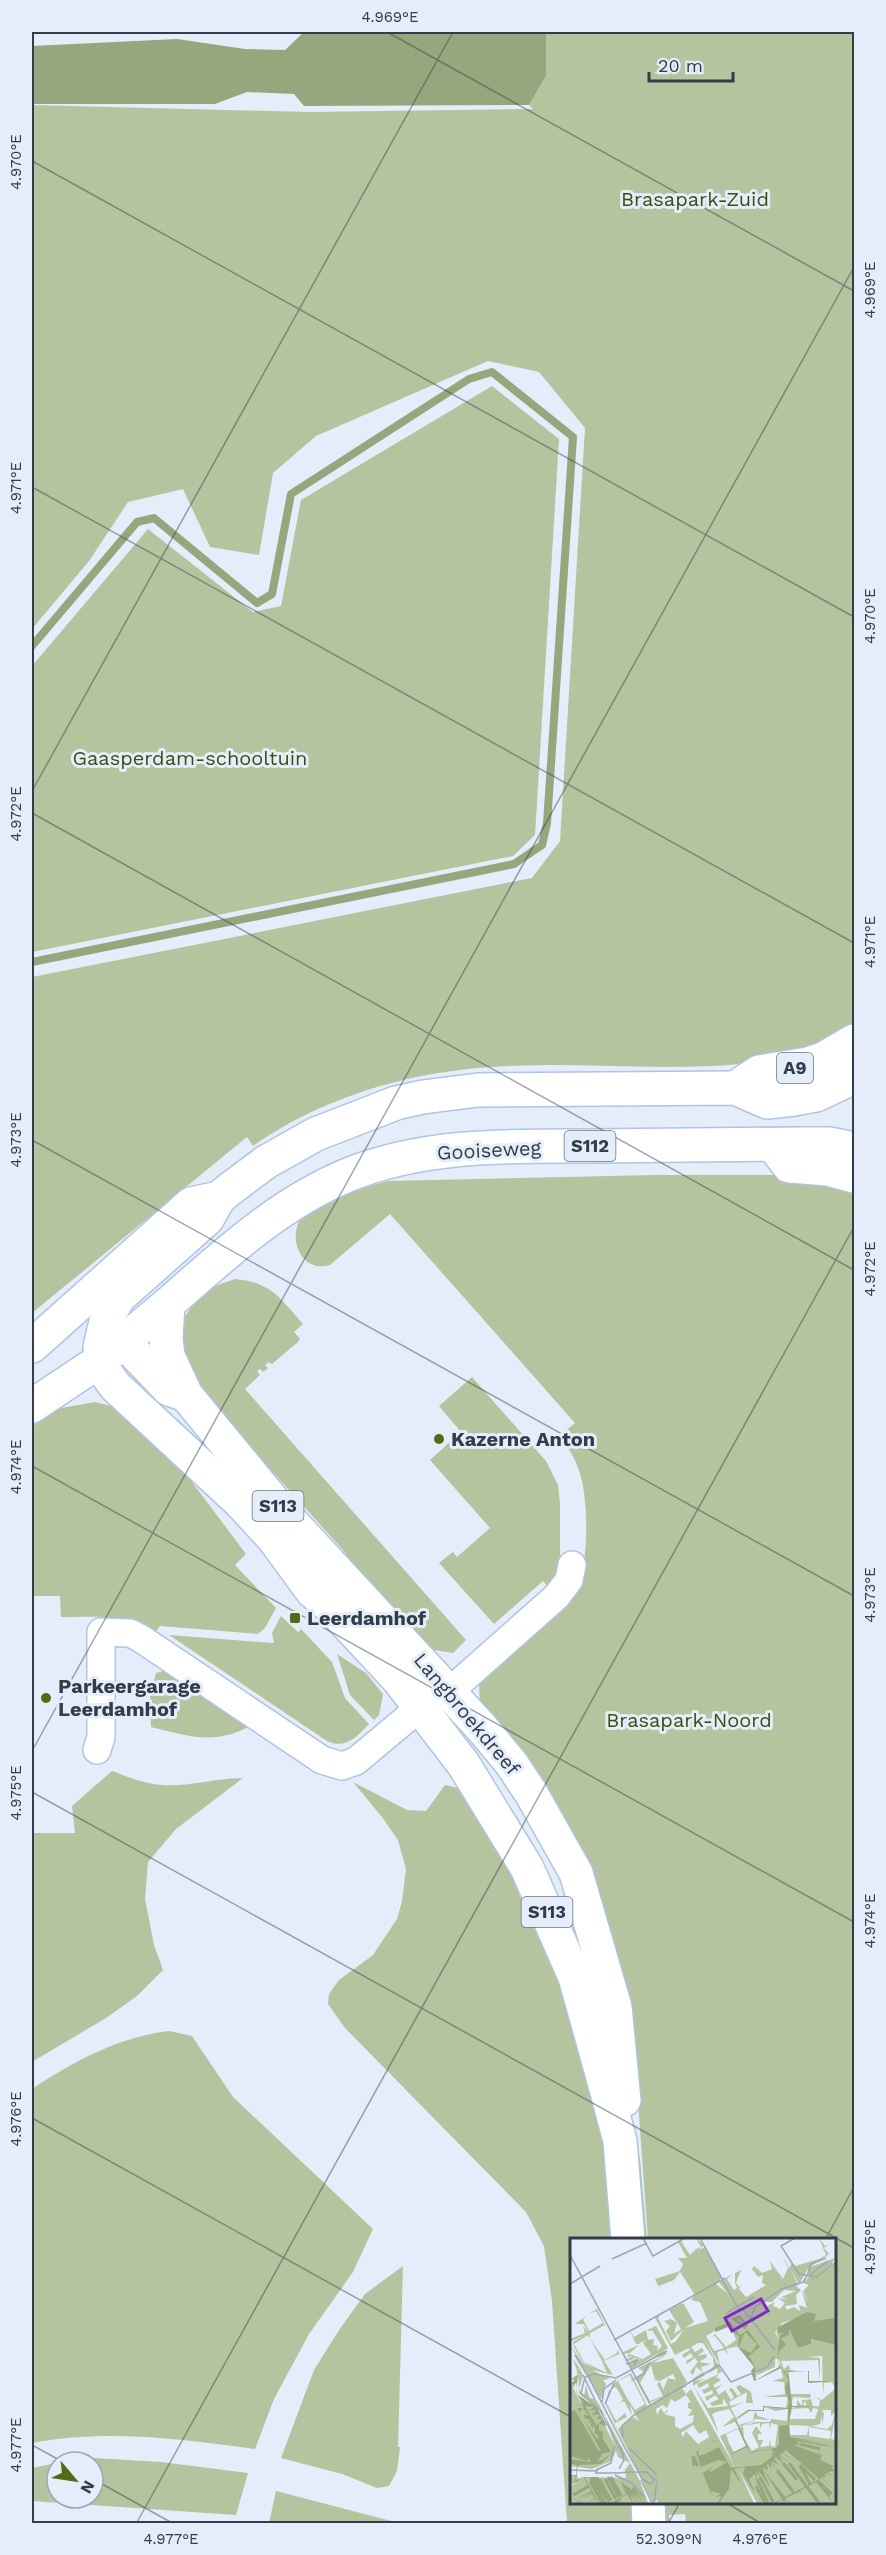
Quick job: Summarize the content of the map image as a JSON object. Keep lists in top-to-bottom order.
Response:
{
  "streets": {
    "main road": [
      "A9",
      "S112",
      "Gooiseweg",
      "S113",
      "Langbroekdreef"
    ]
  },
  "crossings": [
    ["S112", "Gooiseweg"],
    ["S112", "S113"],
    ["S112", "Langbroekdreef"],
    ["Gooiseweg", "S113"],
    ["S113", "Langbroekdreef"]
  ],
  "parks": ["Brasapark-Zuid", "Gaasperdam-schooltuin", "Brasapark-Noord"],
  "places": {
    "other": ["Kazerne Anton", "Parkeergarage Leerdamhof"],
    "transit": ["Leerdamhof"]
  },
  "scale_bar": "20 m",
  "north": "bottom right",
  "coordinates": [
    "4.969°E",
    "4.970°E",
    "4.971°E",
    "4.972°E",
    "4.973°E",
    "4.974°E",
    "4.975°E",
    "4.976°E",
    "4.977°E",
    "52.309°N"
  ]
}
